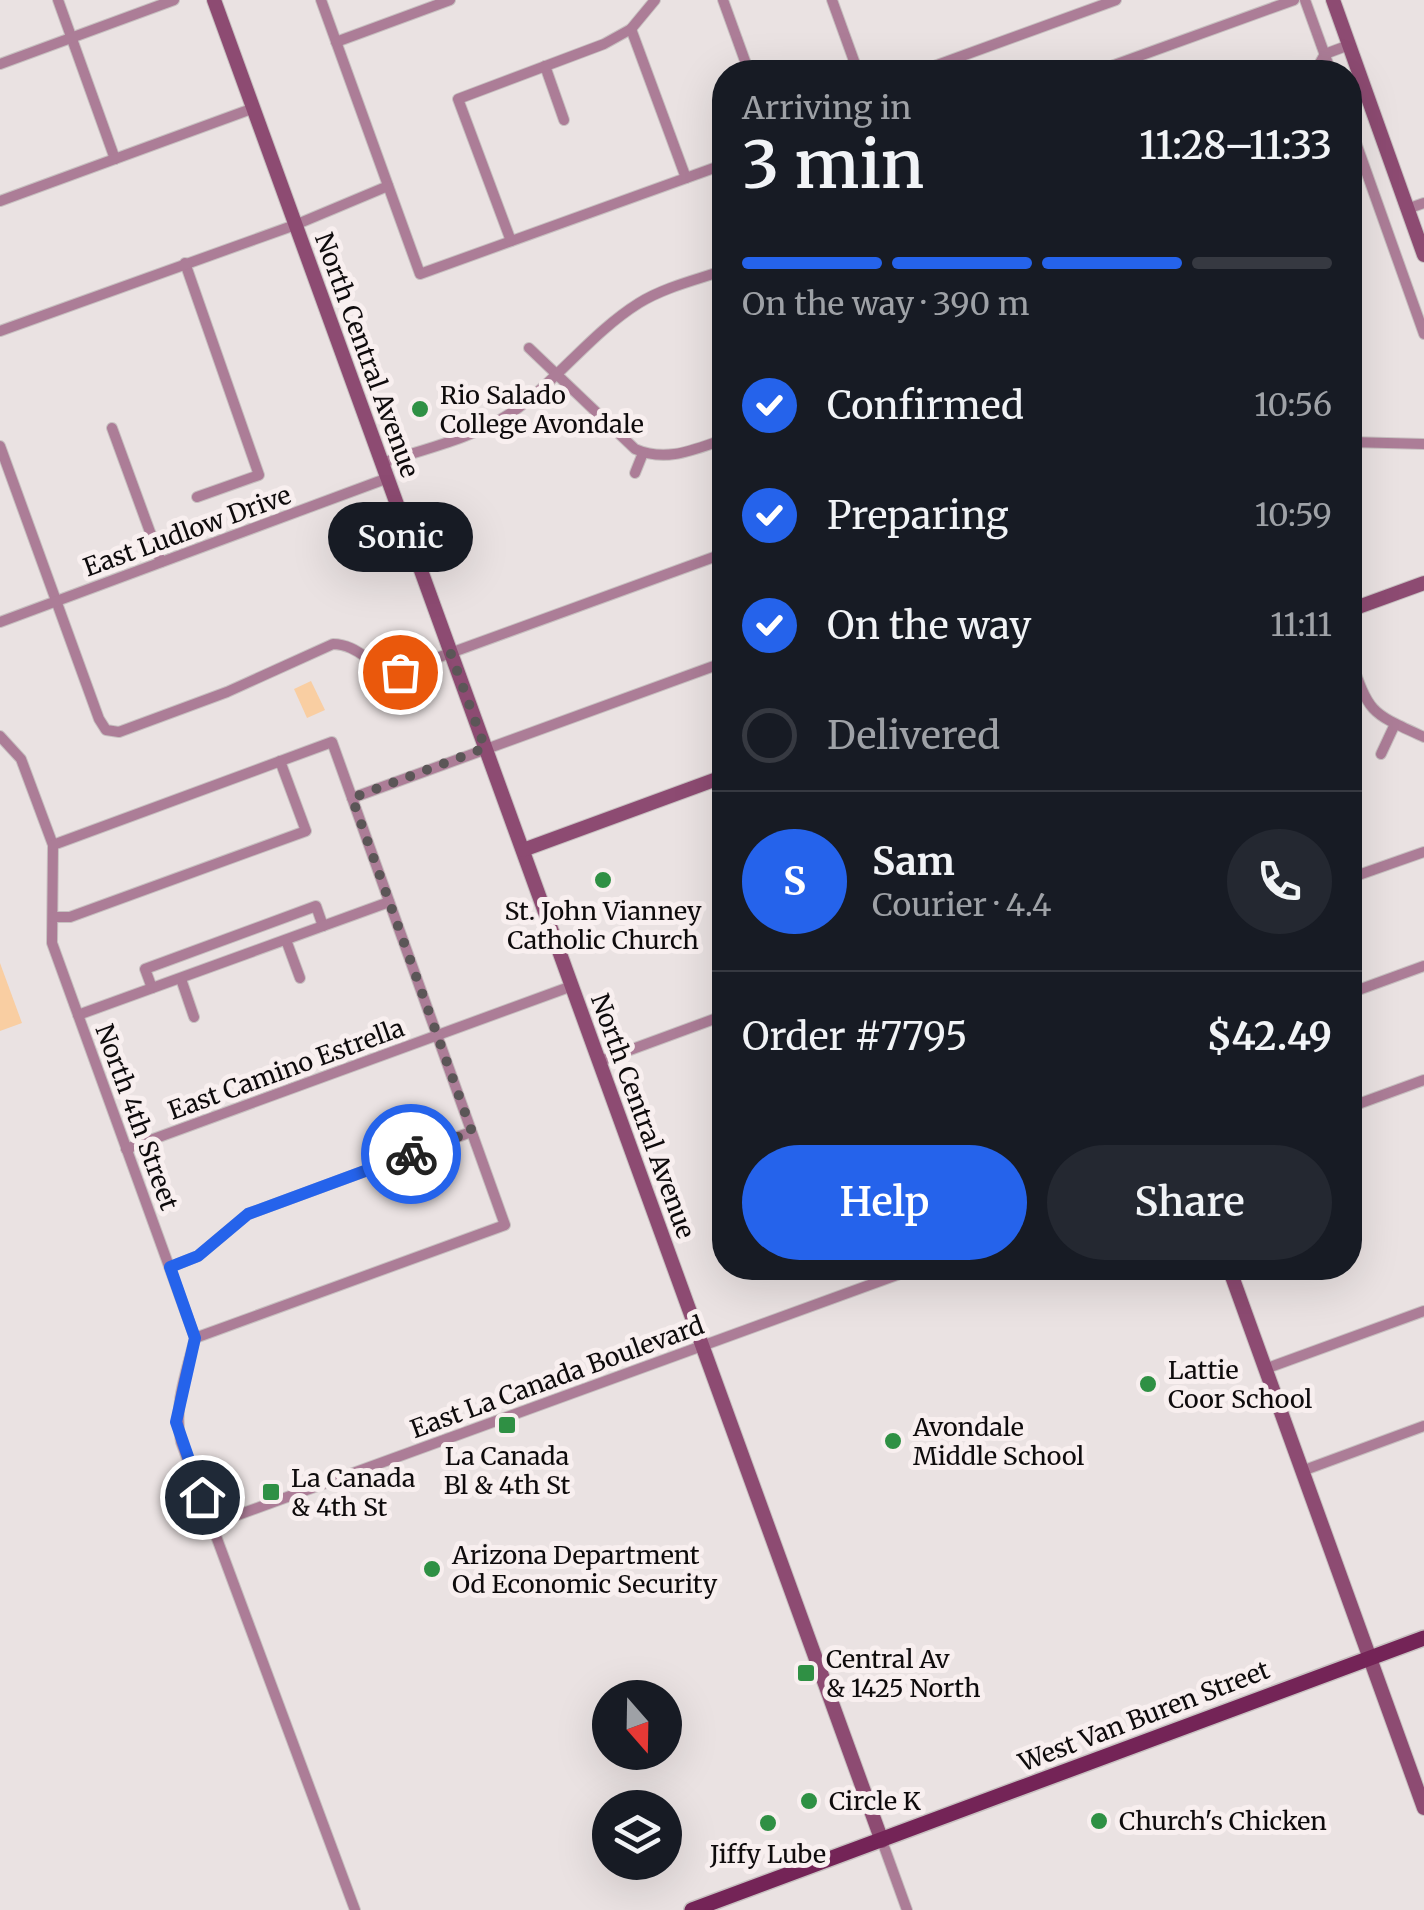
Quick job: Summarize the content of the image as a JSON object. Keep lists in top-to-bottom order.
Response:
{
  "streets": {
    "main road": ["West Van Buren Street"],
    "street": [
      "North Central Avenue",
      "East Ludlow Drive",
      "East Camino Estrella",
      "North 4th Street",
      "East La Canada Boulevard"
    ]
  },
  "crossings": [
    ["North Central Avenue", "East Ludlow Drive"],
    ["North Central Avenue", "East Camino Estrella"],
    ["North Central Avenue", "East La Canada Boulevard"],
    ["North Central Avenue", "West Van Buren Street"],
    ["East Camino Estrella", "North 4th Street"]
  ],
  "places": {
    "other": [
      "Rio Salado College Avondale",
      "Sonic",
      "St. John Vianney Catholic Church",
      "Lattie Coor School",
      "Avondale Middle School",
      "Arizona Department Od Economic Security",
      "Circle K",
      "Church's Chicken",
      "Jiffy Lube"
    ],
    "transit": ["La Canada Bl & 4th St", "La Canada & 4th St", "Central Av & 1425 North"]
  },
  "north": "bottom",
  "page": {
    "heading": ["3 min", "Arriving in", "11:28–11:33"],
    "panel": [
      "Sam",
      "Courier · 4.4",
      "Order #7795",
      "$42.49"
    ],
    "bar": "On the way · 390 m",
    "list": [
      ["Confirmed", "10:56"],
      ["Preparing", "10:59"],
      ["On the way", "11:11"],
      "Delivered"
    ],
    "bubble": "Sonic",
    "round": "S",
    "buttons": ["Help", "Share"]
  }
}
